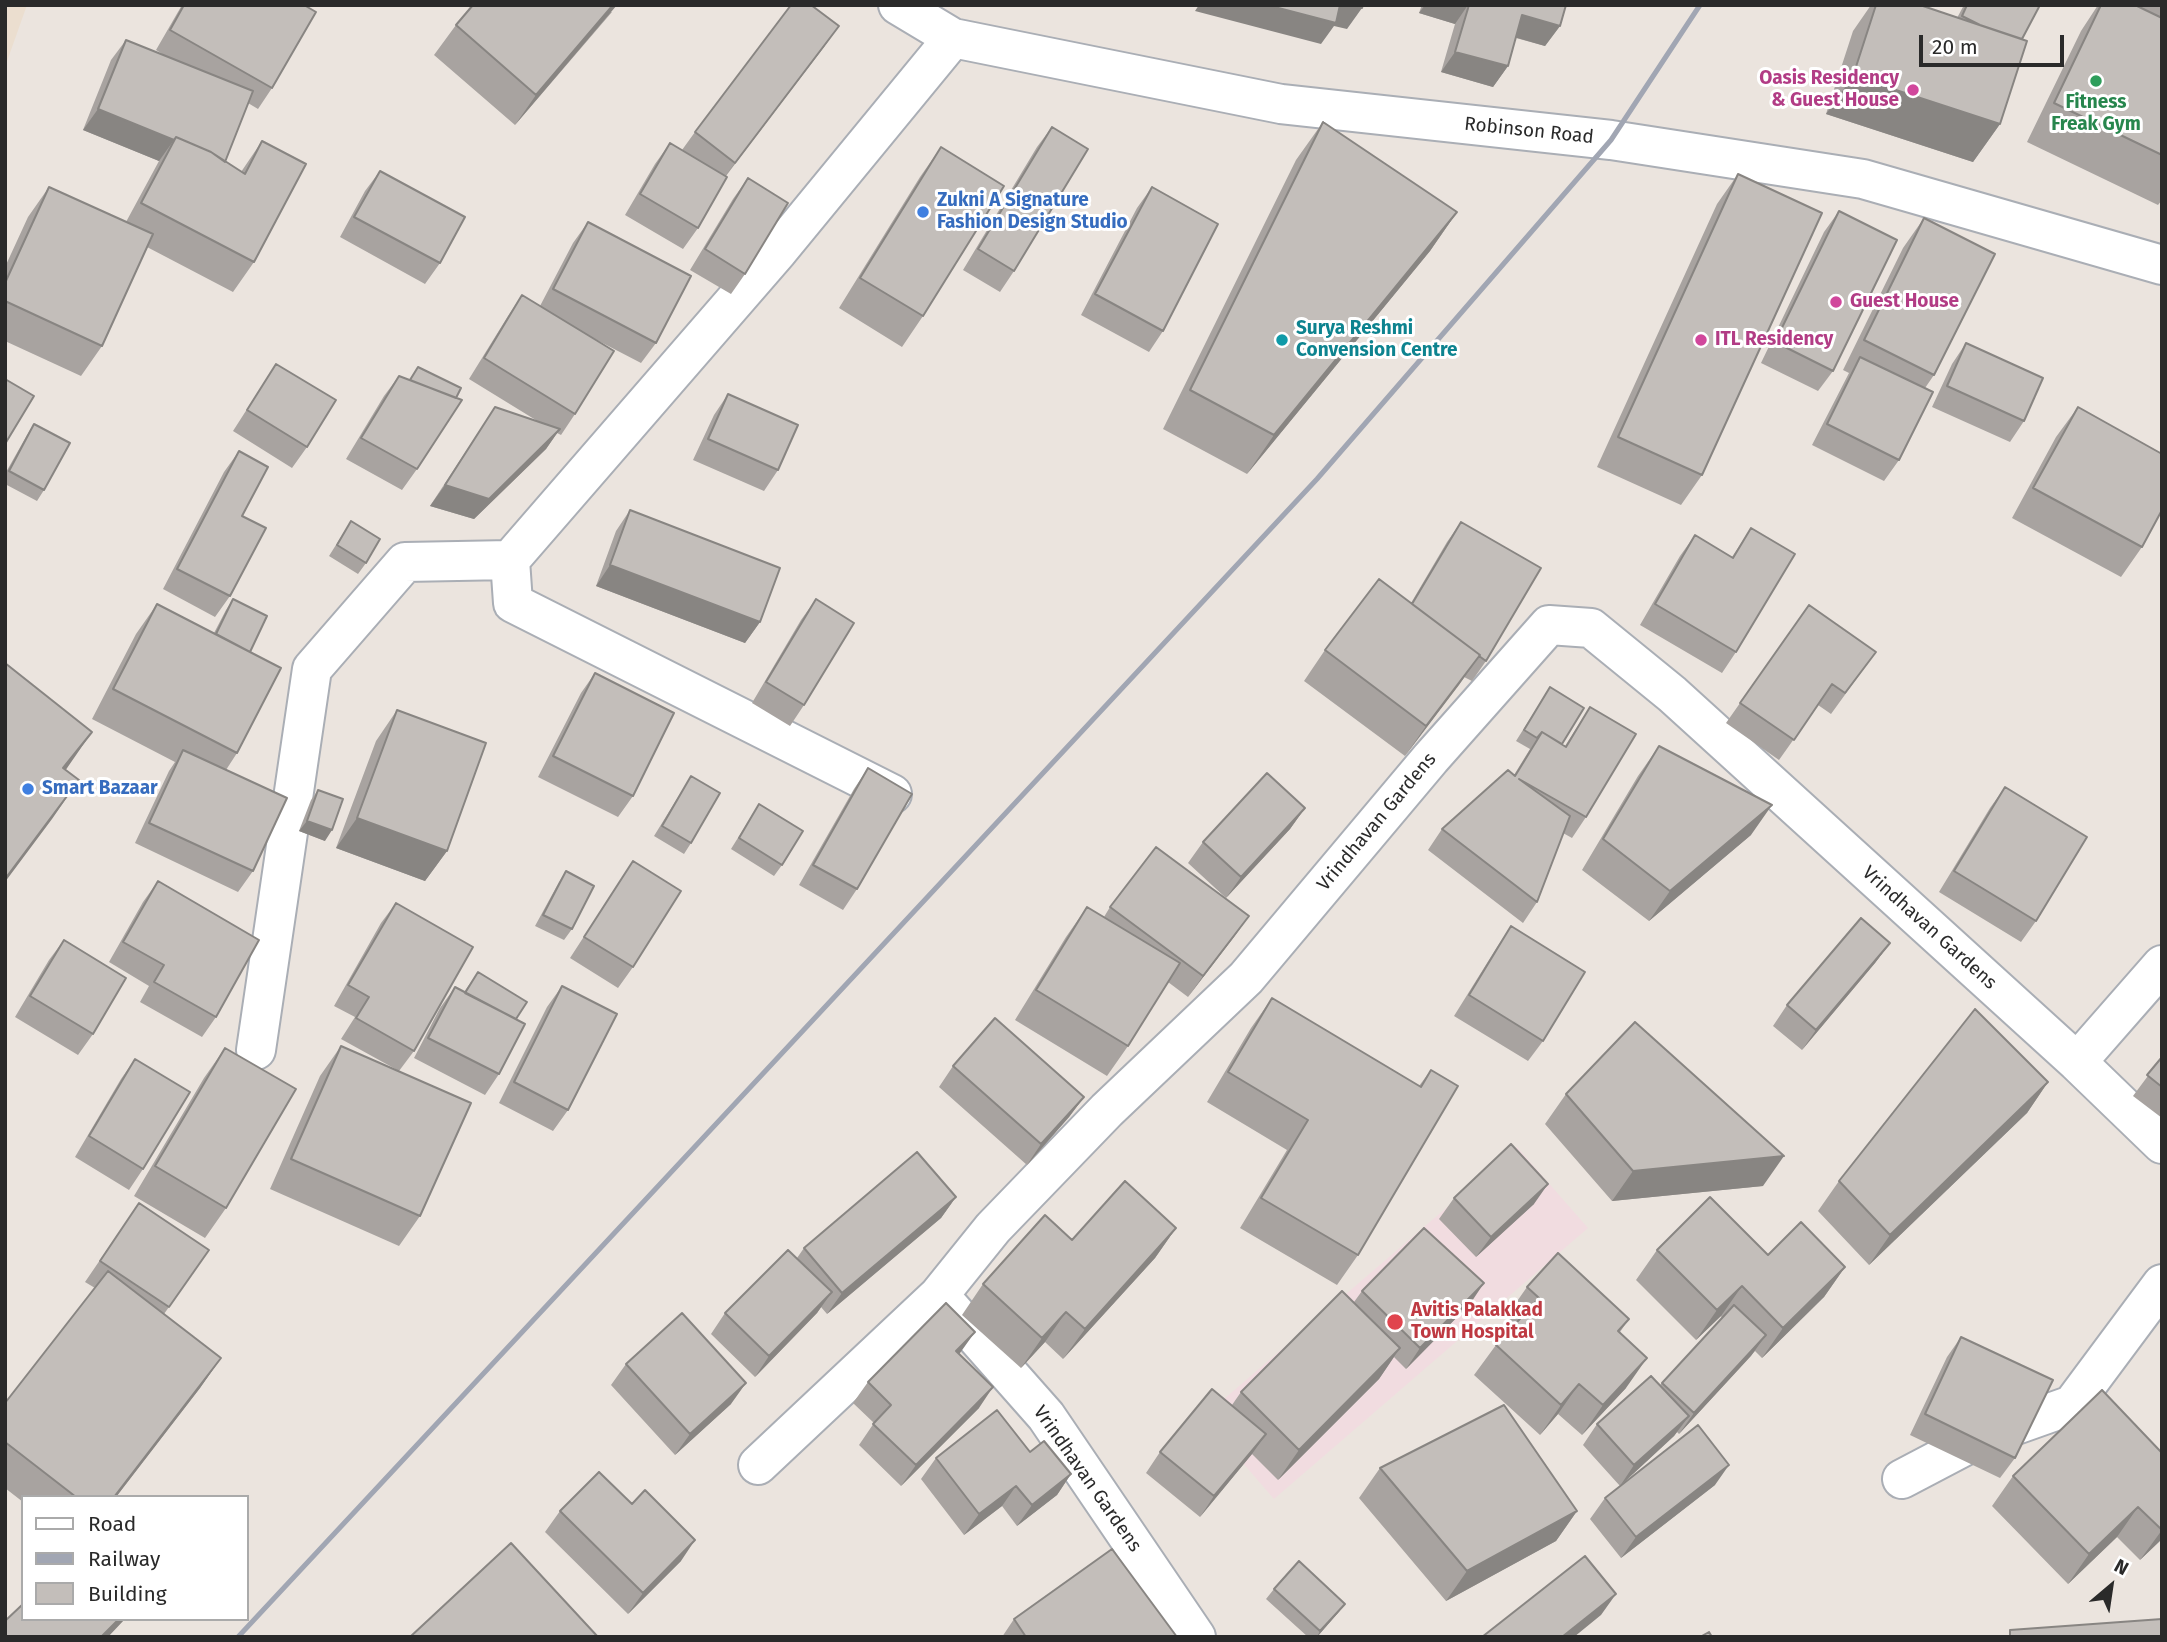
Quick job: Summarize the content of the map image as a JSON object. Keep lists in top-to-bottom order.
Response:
{
  "streets": {
    "street": ["Robinson Road", "Vrindhavan Gardens"]
  },
  "places": [
    "Fitness Freak Gym",
    "Oasis Residency & Guest House",
    "Zukni A Signature Fashion Design Studio",
    "Guest House",
    "Surya Reshmi Convension Centre",
    "ITL Residency",
    "Smart Bazaar",
    "Avitis Palakkad Town Hospital"
  ],
  "legend": ["Road", "Railway", "Building"],
  "scale_bar": "20 m",
  "north": "top right"
}
